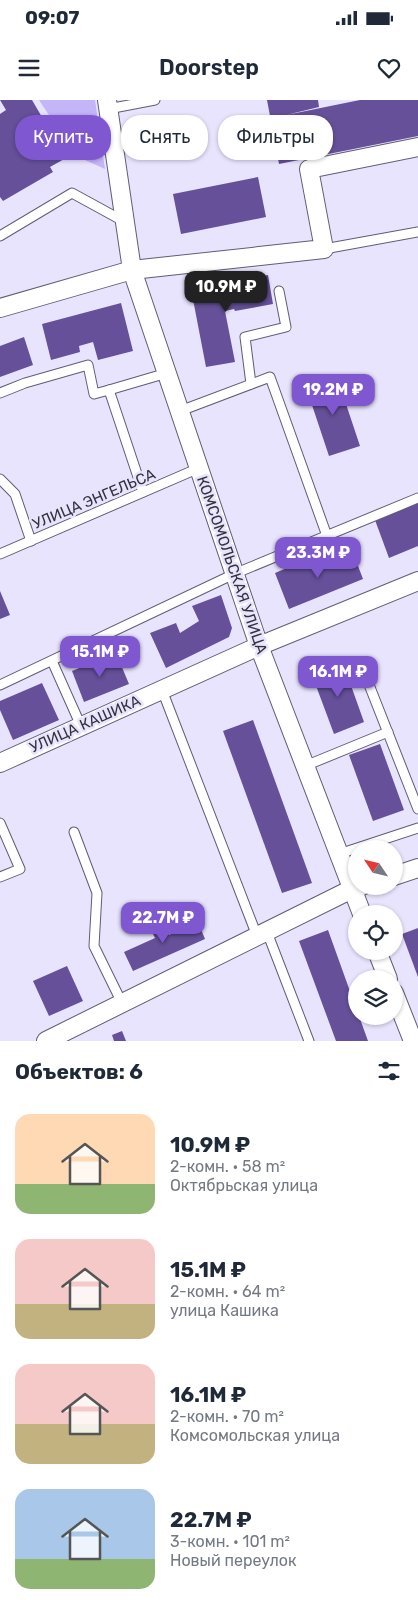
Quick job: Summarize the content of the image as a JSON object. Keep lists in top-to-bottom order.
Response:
{
  "streets": {
    "street": ["КОМСОМОЛЬСКАЯ УЛИЦА", "УЛИЦА КАШИКА"],
    "lane": ["УЛИЦА ЭНГЕЛЬСА"]
  },
  "crossings": [
    ["УЛИЦА ЭНГЕЛЬСА", "КОМСОМОЛЬСКАЯ УЛИЦА"],
    ["КОМСОМОЛЬСКАЯ УЛИЦА", "УЛИЦА КАШИКА"]
  ],
  "north": "top left",
  "page": {
    "status": "09:07",
    "header": "Doorstep",
    "chip": ["Купить", "Снять", "Фильтры"],
    "price": [
      "10.9M ₽",
      "19.2M ₽",
      "23.3M ₽",
      "15.1M ₽",
      "16.1M ₽",
      "22.7M ₽"
    ],
    "heading": "Объектов: 6",
    "list": [
      {
        "name": "10.9M ₽",
        "note": "2-комн. · 58 m² · Октябрьская улица"
      },
      {
        "name": "15.1M ₽",
        "note": "2-комн. · 64 m² · улица Кашика"
      },
      {
        "name": "16.1M ₽",
        "note": "2-комн. · 70 m² · Комсомольская улица"
      },
      {
        "name": "22.7M ₽",
        "note": "3-комн. · 101 m² · Новый переулок"
      }
    ]
  }
}
